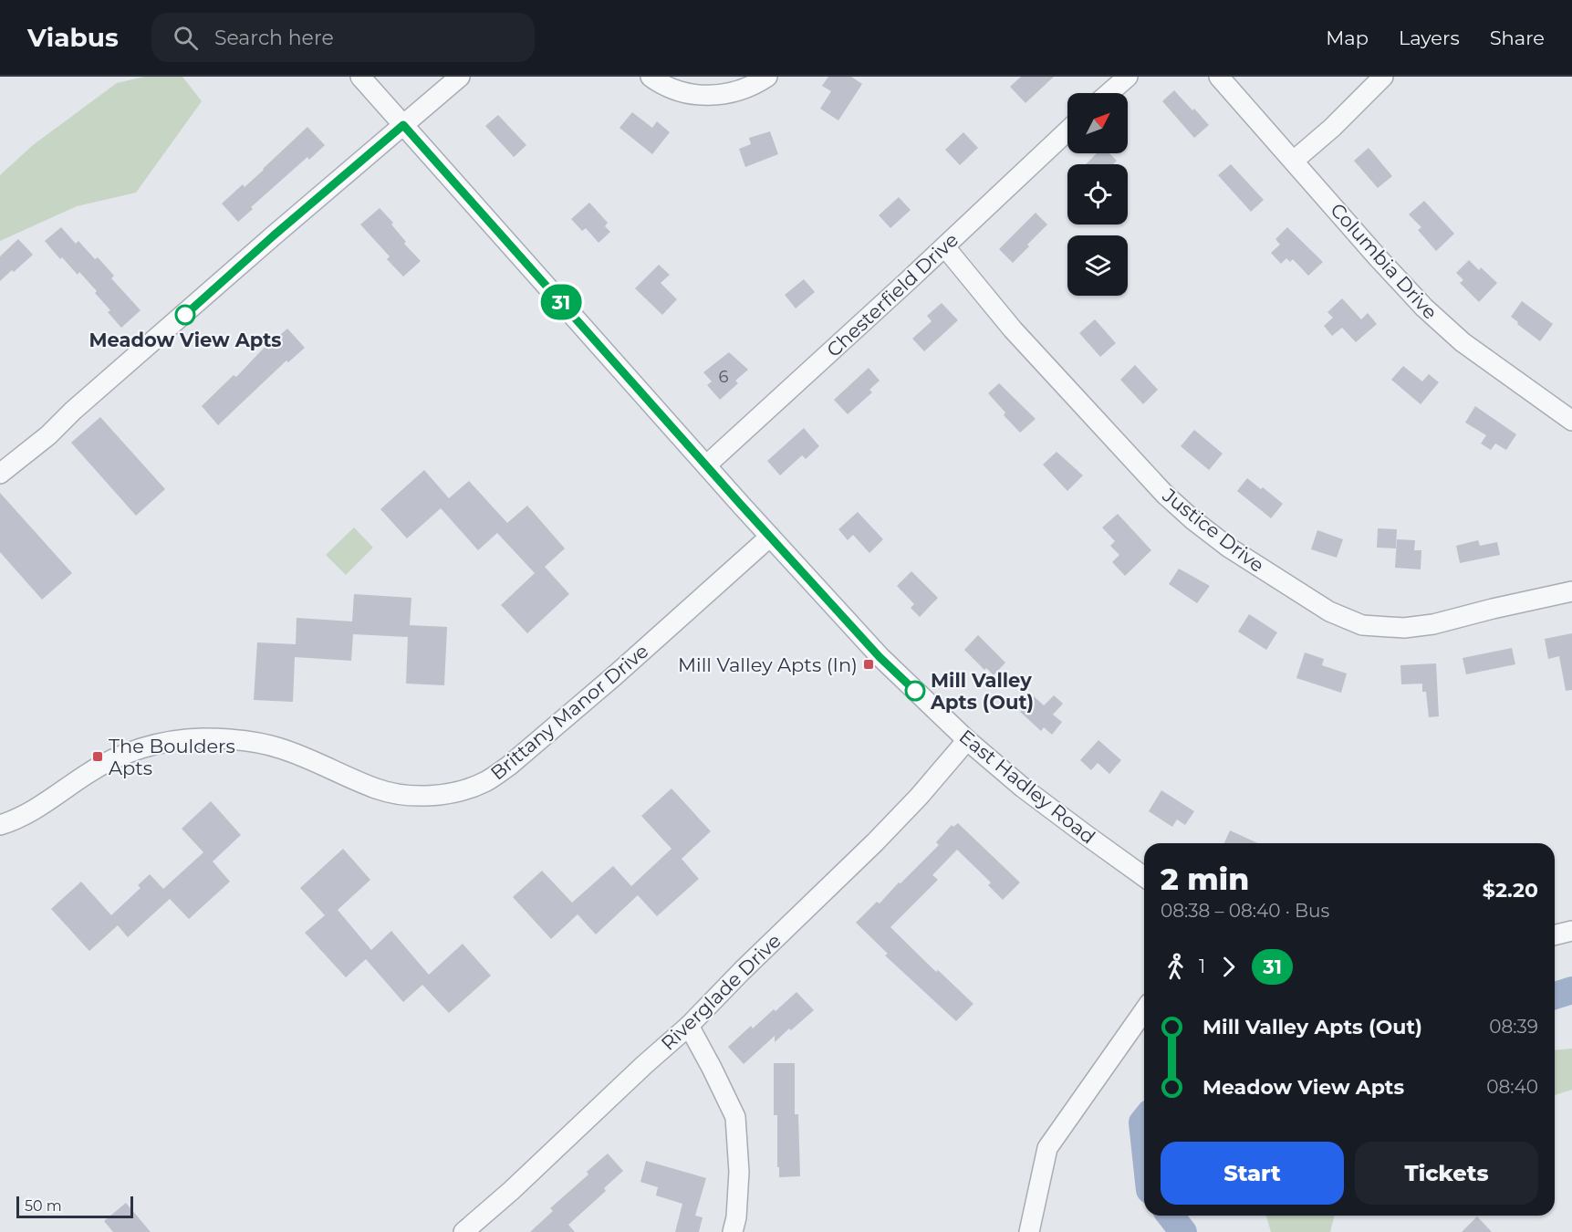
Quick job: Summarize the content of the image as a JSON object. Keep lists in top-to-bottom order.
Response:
{
  "streets": {
    "street": [
      "Columbia Drive",
      "Chesterfield Drive",
      "Justice Drive",
      "Brittany Manor Drive",
      "East Hadley Road",
      "Riverglade Drive"
    ]
  },
  "crossings": [
    ["Chesterfield Drive", "Justice Drive"],
    ["Chesterfield Drive", "East Hadley Road"],
    ["Brittany Manor Drive", "East Hadley Road"],
    ["East Hadley Road", "Riverglade Drive"]
  ],
  "places": {
    "other": ["Meadow View Apts", "Mill Valley Apts (Out)"],
    "transit": ["Mill Valley Apts (In)", "The Boulders Apts"]
  },
  "lines": ["bus line 31"],
  "house_numbers": ["6"],
  "scale_bar": "50 m",
  "north": "top right",
  "page": {
    "header": "Viabus",
    "search": "Search here",
    "nav": ["Map", "Layers", "Share"],
    "on_map": "31",
    "heading": ["2 min", "08:38 – 08:40 · Bus", "$2.20"],
    "legs": ["1", "31"],
    "list": [
      {
        "name": "Mill Valley Apts (Out)",
        "value": "08:39"
      },
      {
        "name": "Meadow View Apts",
        "value": "08:40"
      }
    ],
    "buttons": ["Start", "Tickets"],
    "scale": "50 m"
  }
}
